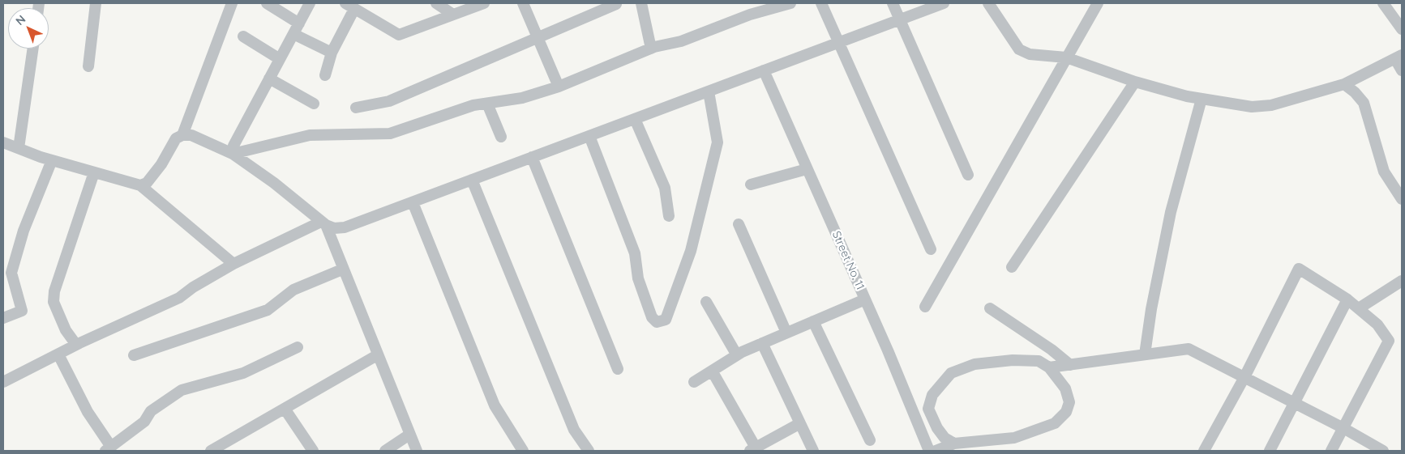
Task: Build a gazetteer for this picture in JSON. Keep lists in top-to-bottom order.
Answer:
{
  "streets": {
    "street": ["Street No. 11"]
  },
  "north": "top left"
}
